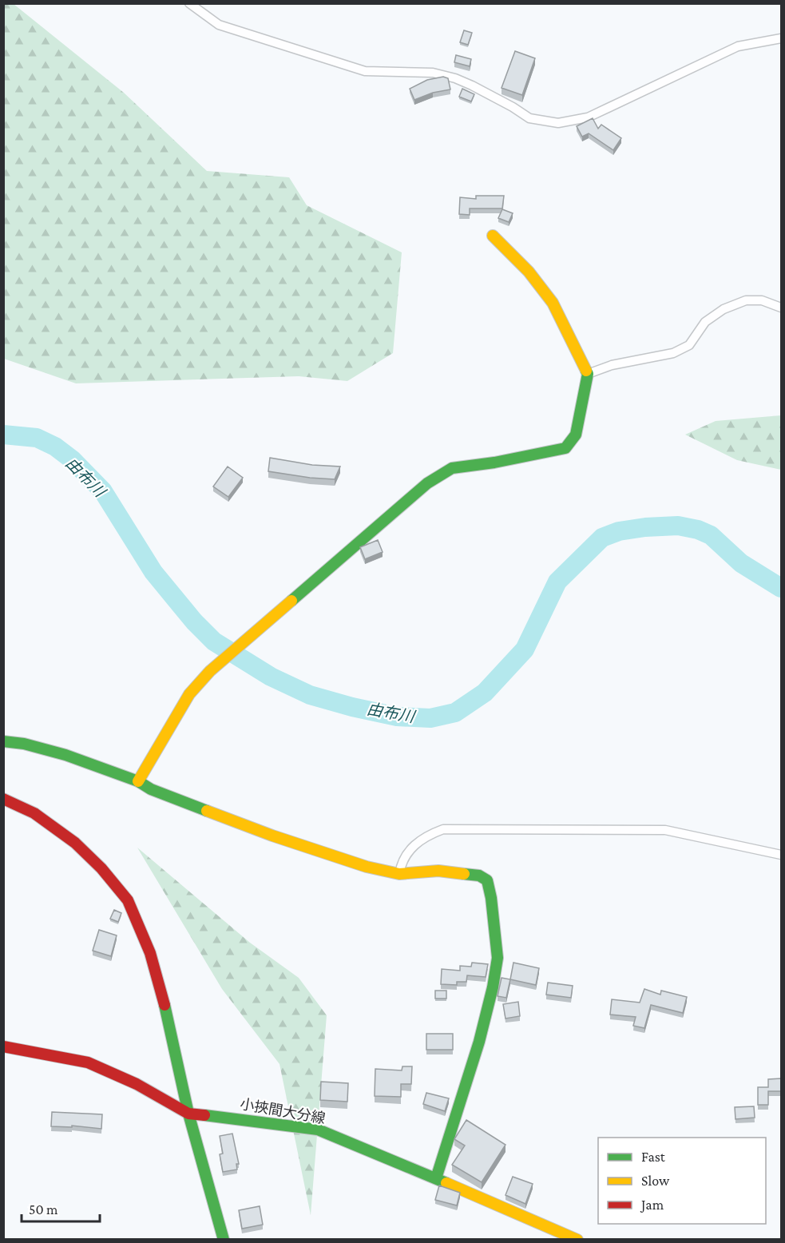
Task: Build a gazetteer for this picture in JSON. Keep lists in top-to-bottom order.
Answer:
{
  "streets": {
    "street": ["小挾間大分線"]
  },
  "water": ["由布川"],
  "legend": ["Fast", "Slow", "Jam"],
  "scale_bar": "50 m"
}
